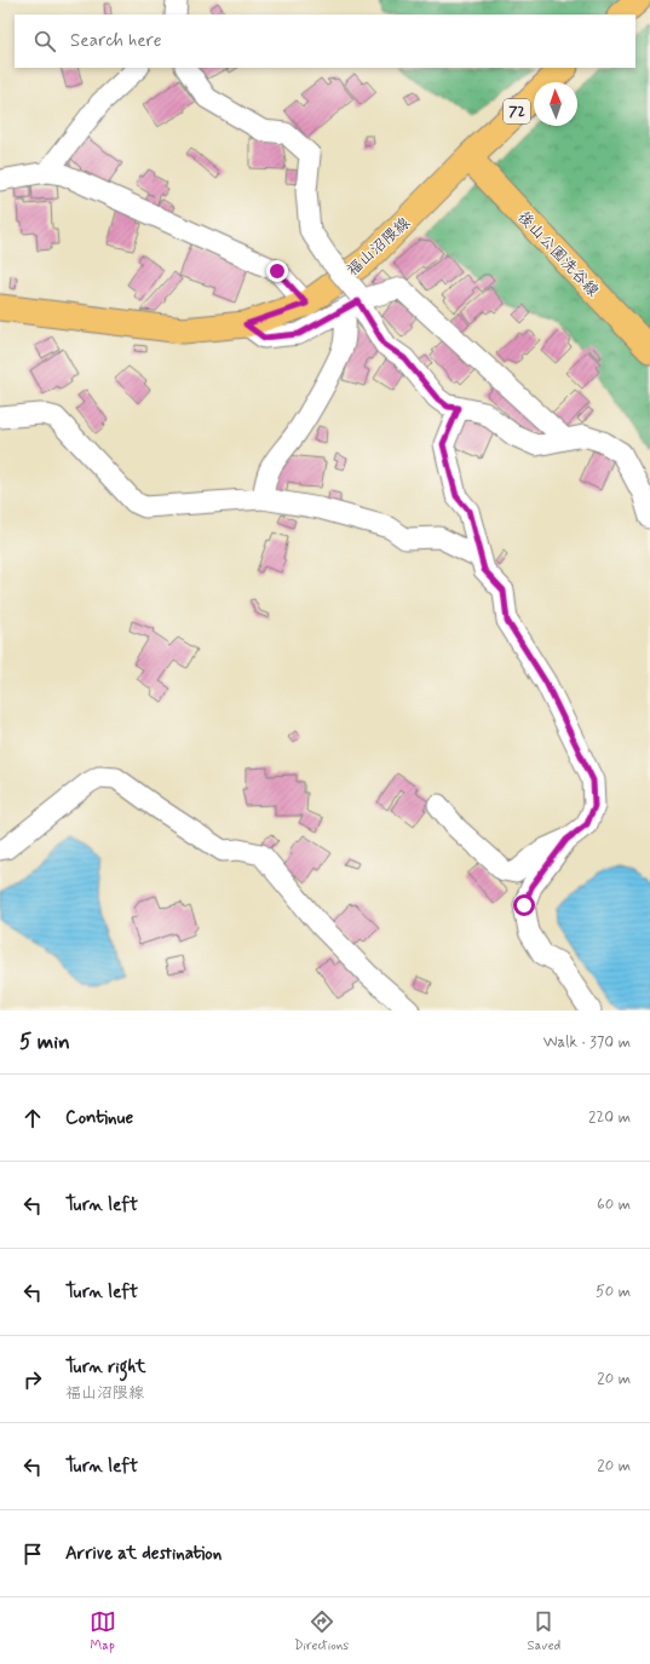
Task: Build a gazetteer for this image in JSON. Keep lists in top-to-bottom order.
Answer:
{
  "streets": {
    "main road": ["72", "福山沼隈線", "後山公園洗谷線"]
  },
  "crossings": [
    ["福山沼隈線", "後山公園洗谷線"]
  ],
  "north": "top",
  "page": {
    "search": "Search here",
    "heading": ["5 min", "Walk · 370 m"],
    "list": [
      ["Continue", "220 m"],
      ["Turn left", "60 m"],
      ["Turn left", "50 m"],
      ["Turn right", "福山沼隈線", "20 m"],
      ["Turn left", "20 m"],
      "Arrive at destination"
    ],
    "nav": ["Map", "Directions", "Saved"]
  }
}
